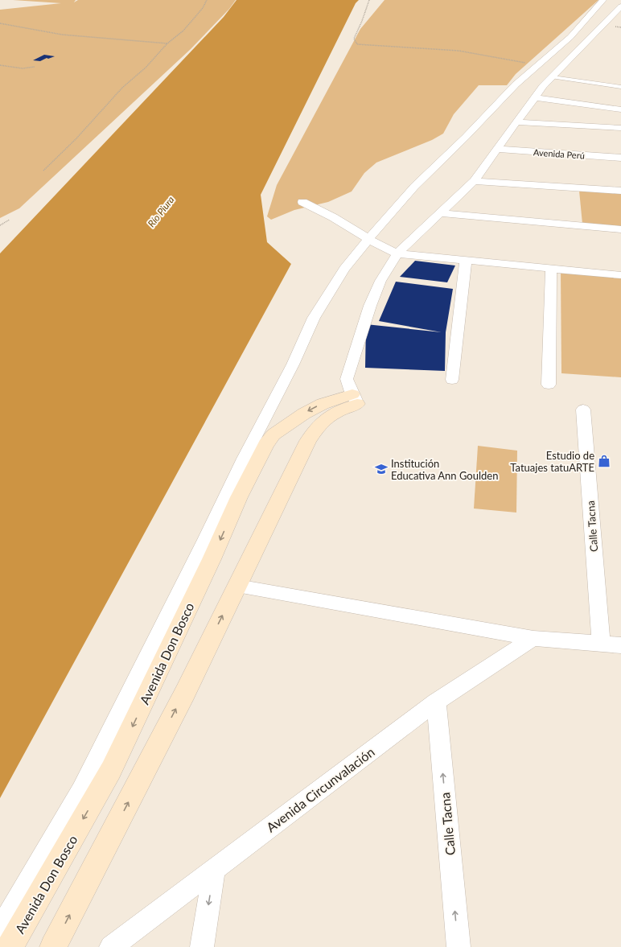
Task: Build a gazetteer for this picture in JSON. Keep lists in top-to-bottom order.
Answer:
{
  "streets": {
    "main road": ["Avenida Don Bosco"],
    "street": ["Avenida Perú", "Calle Tacna", "Avenida Circunvalación"]
  },
  "crossings": [
    ["Calle Tacna", "Avenida Circunvalación"]
  ],
  "one_way": ["Calle Tacna"],
  "water": ["Río Piura"],
  "places": {
    "shop": ["Estudio de Tatuajes tatuARTE"],
    "school or university": ["Institución Educativa Ann Goulden"]
  }
}
